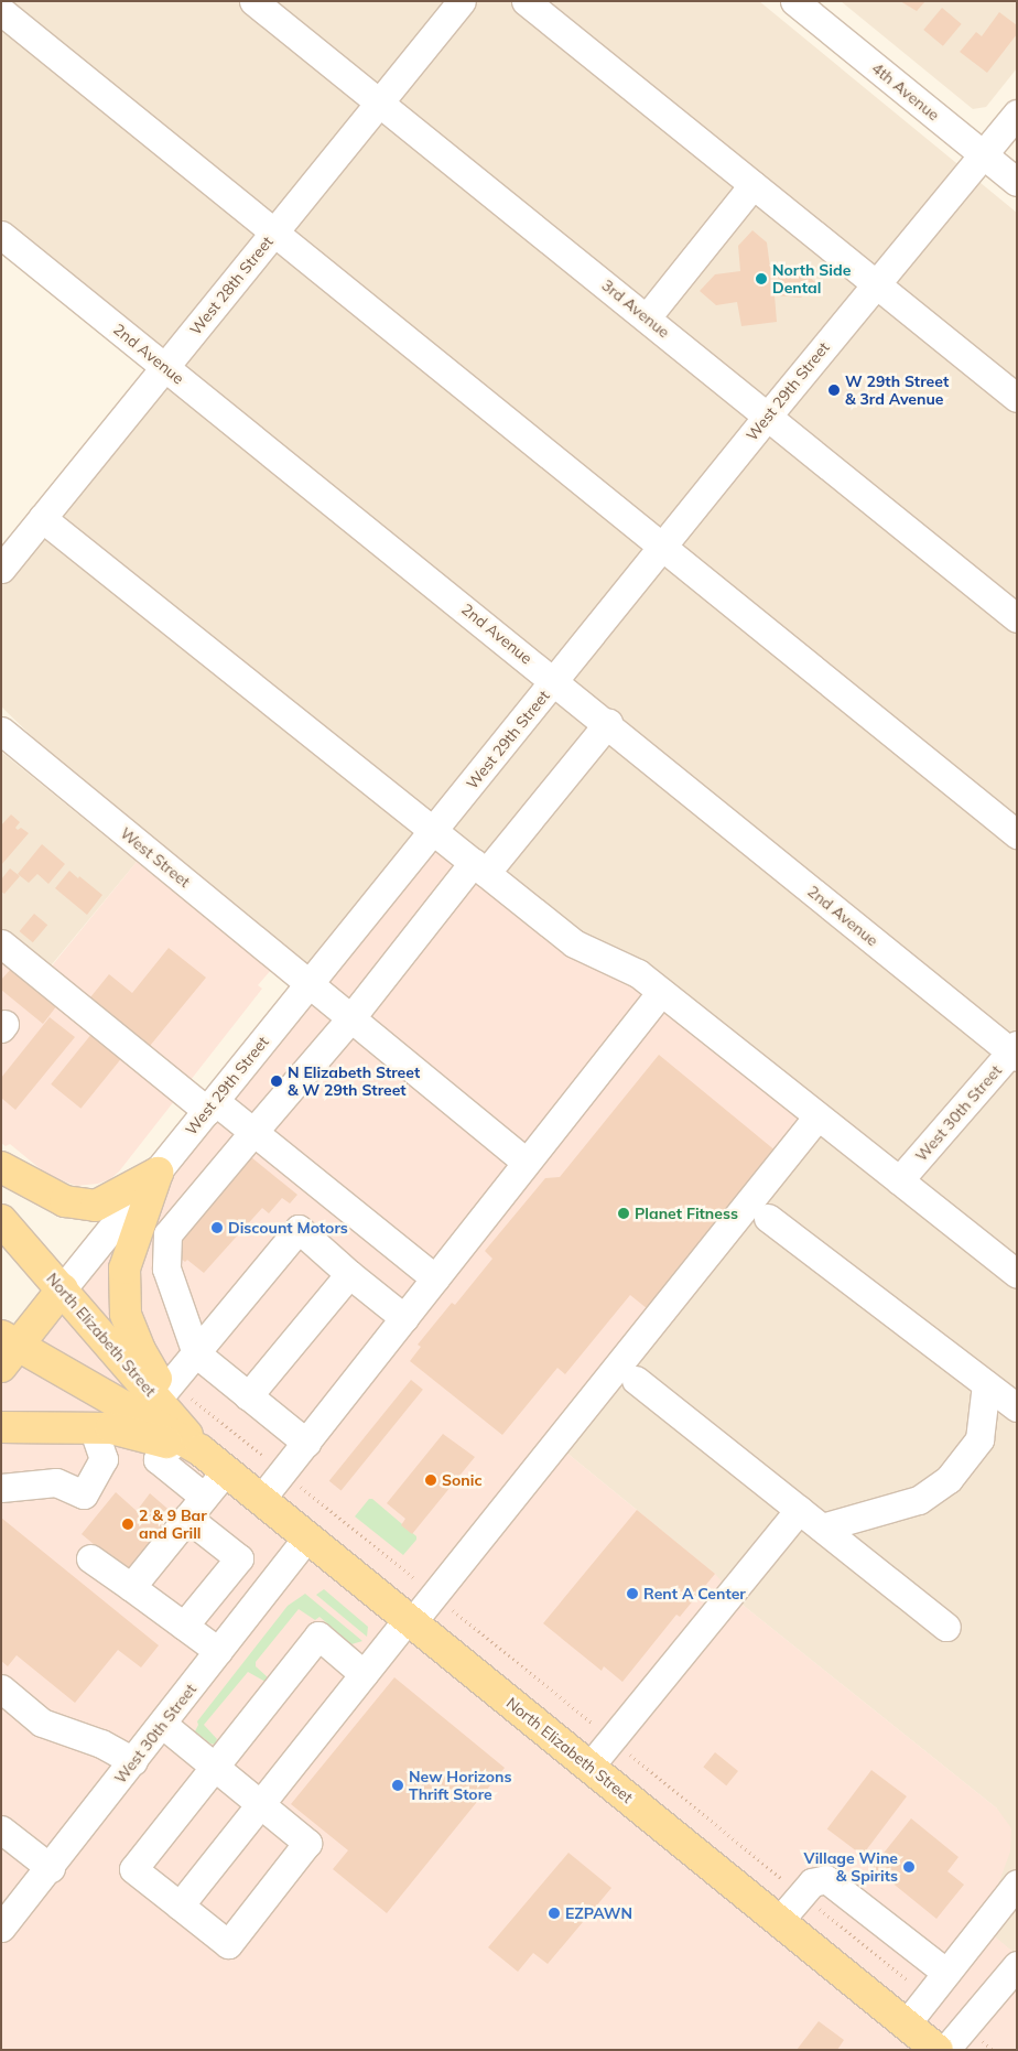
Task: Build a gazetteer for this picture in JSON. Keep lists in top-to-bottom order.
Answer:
{
  "streets": {
    "main road": ["West 29th Street", "North Elizabeth Street"],
    "street": [
      "4th Avenue",
      "West 28th Street",
      "3rd Avenue",
      "2nd Avenue",
      "West Street",
      "West 30th Street"
    ]
  },
  "crossings": [
    ["4th Avenue", "West 29th Street"],
    ["West 28th Street", "3rd Avenue"],
    ["West 28th Street", "2nd Avenue"],
    ["3rd Avenue", "West 29th Street"],
    ["2nd Avenue", "West 29th Street"],
    ["2nd Avenue", "West 30th Street"],
    ["West 29th Street", "West Street"],
    ["West 29th Street", "North Elizabeth Street"],
    ["West 30th Street", "North Elizabeth Street"]
  ],
  "places": [
    "North Side Dental",
    "W 29th Street & 3rd Avenue",
    "N Elizabeth Street & W 29th Street",
    "Planet Fitness",
    "Discount Motors",
    "Sonic",
    "2 & 9 Bar and Grill",
    "Rent A Center",
    "New Horizons Thrift Store",
    "Village Wine & Spirits",
    "EZPAWN"
  ]
}
